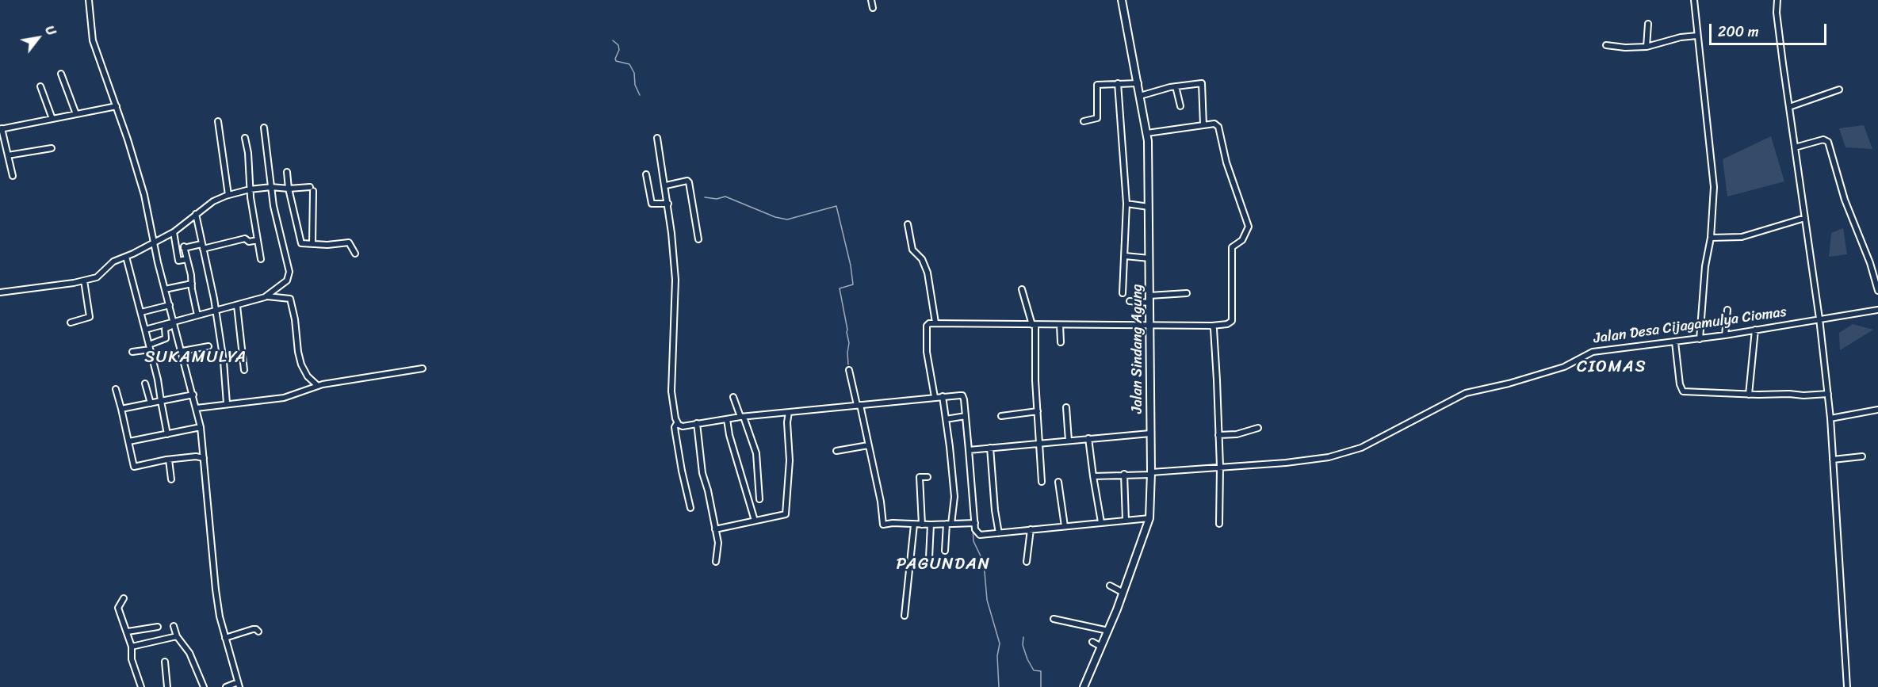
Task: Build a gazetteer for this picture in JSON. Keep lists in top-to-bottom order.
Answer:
{
  "streets": {
    "main road": ["Jalan Sindang Agung"],
    "street": ["Jalan Desa Cijagamulya Ciomas"]
  },
  "crossings": [
    ["Jalan Desa Cijagamulya Ciomas", "Jalan Sindang Agung"]
  ],
  "districts": ["SUKAMULYA", "CIOMAS", "PAGUNDAN"],
  "scale_bar": "200 m",
  "north": "top right"
}
